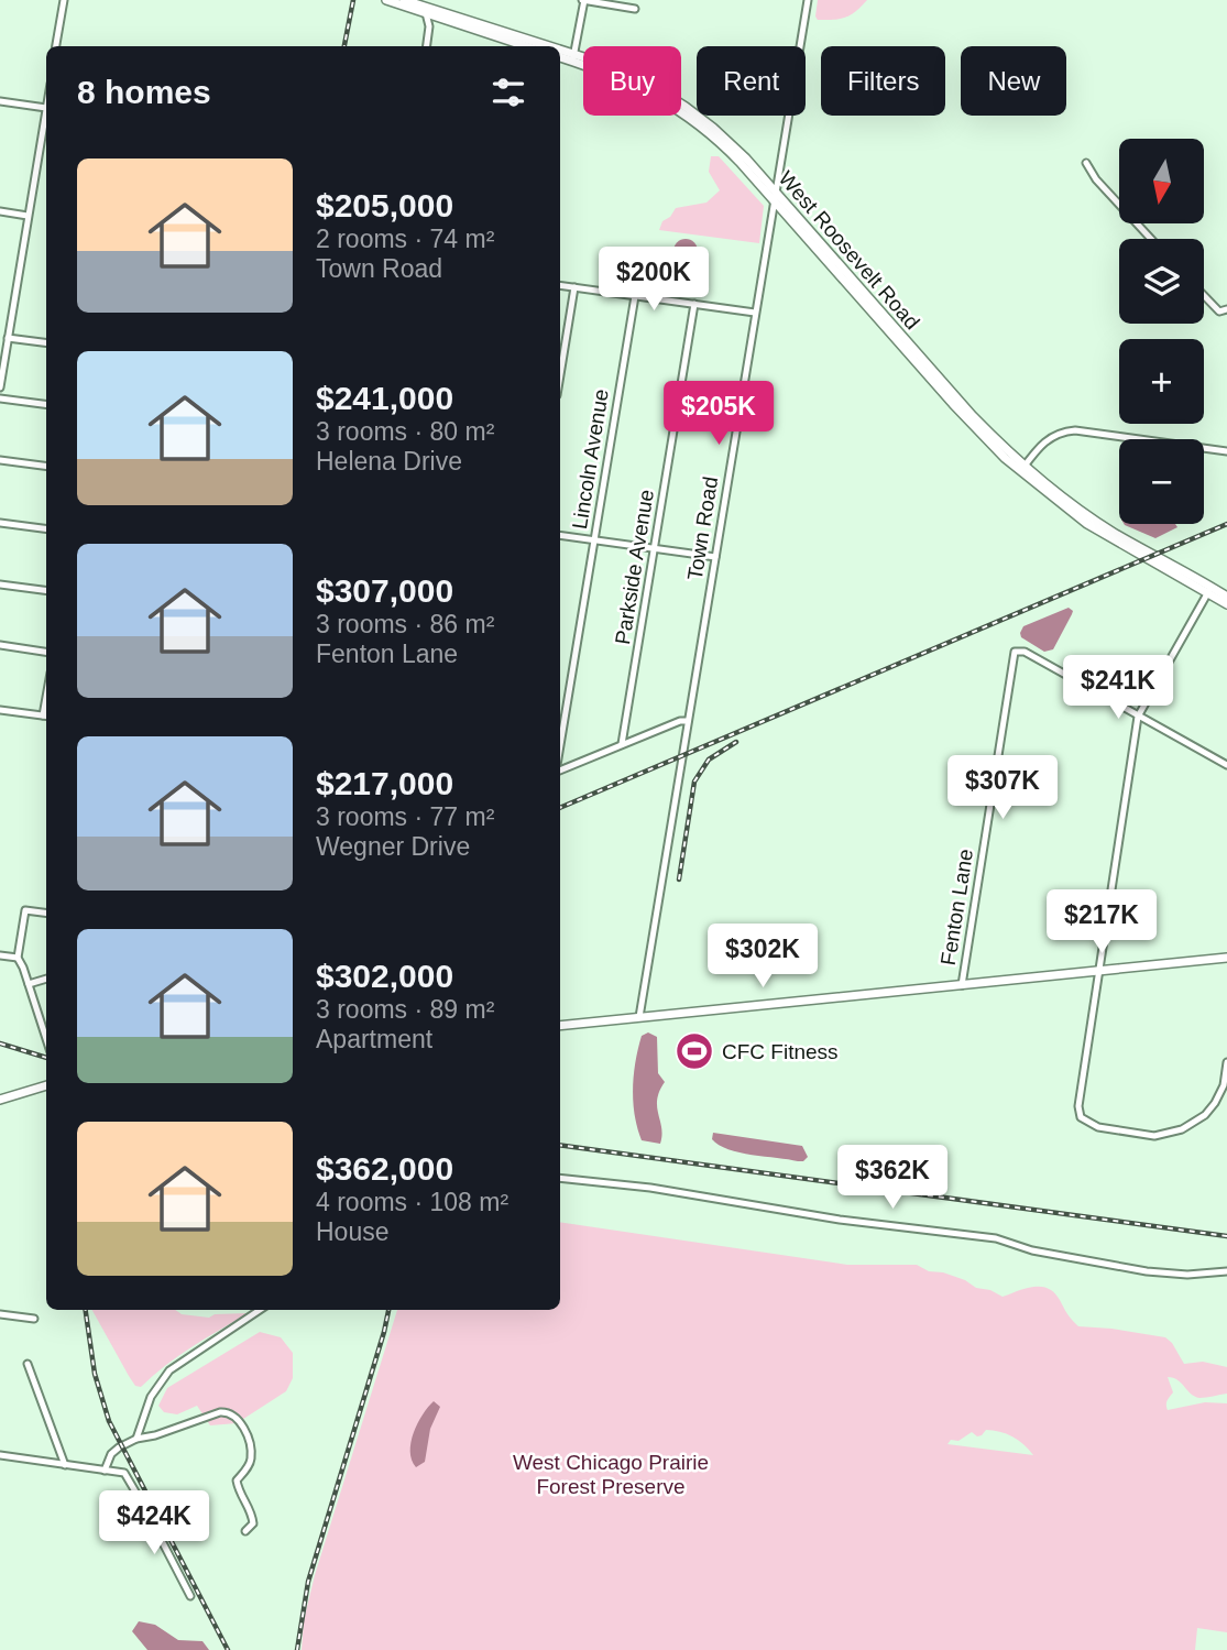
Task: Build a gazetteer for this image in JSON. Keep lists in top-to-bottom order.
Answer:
{
  "streets": {
    "main road": ["West Roosevelt Road"],
    "street": [
      "Lincoln Avenue",
      "Town Road",
      "Parkside Avenue",
      "Fenton Lane"
    ]
  },
  "crossings": [
    ["West Roosevelt Road", "Town Road"]
  ],
  "parks": ["West Chicago Prairie Forest Preserve"],
  "places": {
    "sports": ["CFC Fitness"]
  },
  "north": "bottom",
  "page": {
    "chip": [
      "Buy",
      "Rent",
      "Filters",
      "New"
    ],
    "heading": "8 homes",
    "map_buttons": ["+", "−"],
    "list": [
      {
        "name": "$205,000",
        "note": "2 rooms · 74 m² · Town Road"
      },
      {
        "name": "$241,000",
        "note": "3 rooms · 80 m² · Helena Drive"
      },
      {
        "name": "$307,000",
        "note": "3 rooms · 86 m² · Fenton Lane"
      },
      {
        "name": "$217,000",
        "note": "3 rooms · 77 m² · Wegner Drive"
      },
      {
        "name": "$302,000",
        "note": "3 rooms · 89 m² · Apartment"
      },
      {
        "name": "$362,000",
        "note": "4 rooms · 108 m² · House"
      }
    ],
    "price": [
      "$200K",
      "$205K",
      "$241K",
      "$307K",
      "$217K",
      "$302K",
      "$362K",
      "$424K"
    ]
  }
}
